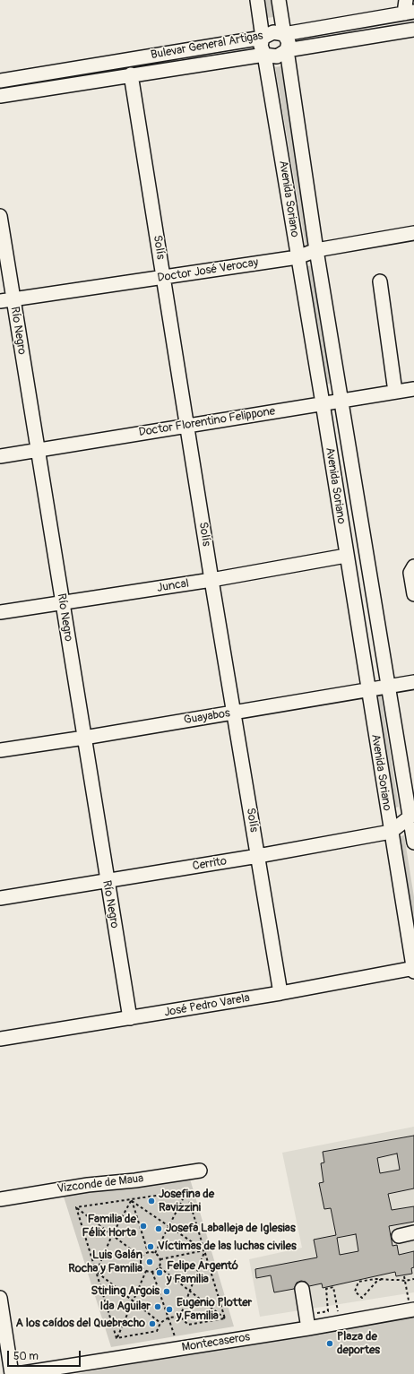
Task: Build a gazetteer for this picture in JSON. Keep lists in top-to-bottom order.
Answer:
{
  "streets": {
    "street": [
      "Bulevar General Artigas",
      "Avenida Soriano",
      "Solís",
      "Doctor José Verocay",
      "Río Negro",
      "Doctor Florentino Felippone",
      "Juncal",
      "Guayabos",
      "Cerrito",
      "José Pedro Varela",
      "Vizconde de Maua",
      "Montecaseros"
    ]
  },
  "crossings": [
    ["Bulevar General Artigas", "Avenida Soriano"],
    ["Bulevar General Artigas", "Solís"],
    ["Avenida Soriano", "Doctor José Verocay"],
    ["Avenida Soriano", "Doctor Florentino Felippone"],
    ["Avenida Soriano", "Juncal"],
    ["Avenida Soriano", "Guayabos"],
    ["Avenida Soriano", "Cerrito"],
    ["Avenida Soriano", "José Pedro Varela"],
    ["Solís", "Doctor José Verocay"],
    ["Solís", "Doctor Florentino Felippone"],
    ["Solís", "Juncal"],
    ["Solís", "Guayabos"],
    ["Solís", "Cerrito"],
    ["Solís", "José Pedro Varela"],
    ["Doctor José Verocay", "Río Negro"],
    ["Río Negro", "Doctor Florentino Felippone"],
    ["Río Negro", "Juncal"],
    ["Río Negro", "Guayabos"],
    ["Río Negro", "Cerrito"],
    ["Río Negro", "José Pedro Varela"]
  ],
  "places": [
    "Josefina de Ravizzini",
    "Familia de Félix Horta",
    "Josefa Laballeja de Iglesias",
    "Víctimas de las luchas civiles",
    "Luis Galán Rocha y Familia",
    "Felipe Argentó y Familia",
    "Stirling Argois",
    "Ida Aguilar",
    "Eugenio Plotter y Familia",
    "A los caídos del Quebracho",
    "Plaza de deportes"
  ],
  "scale_bar": "50 m"
}
